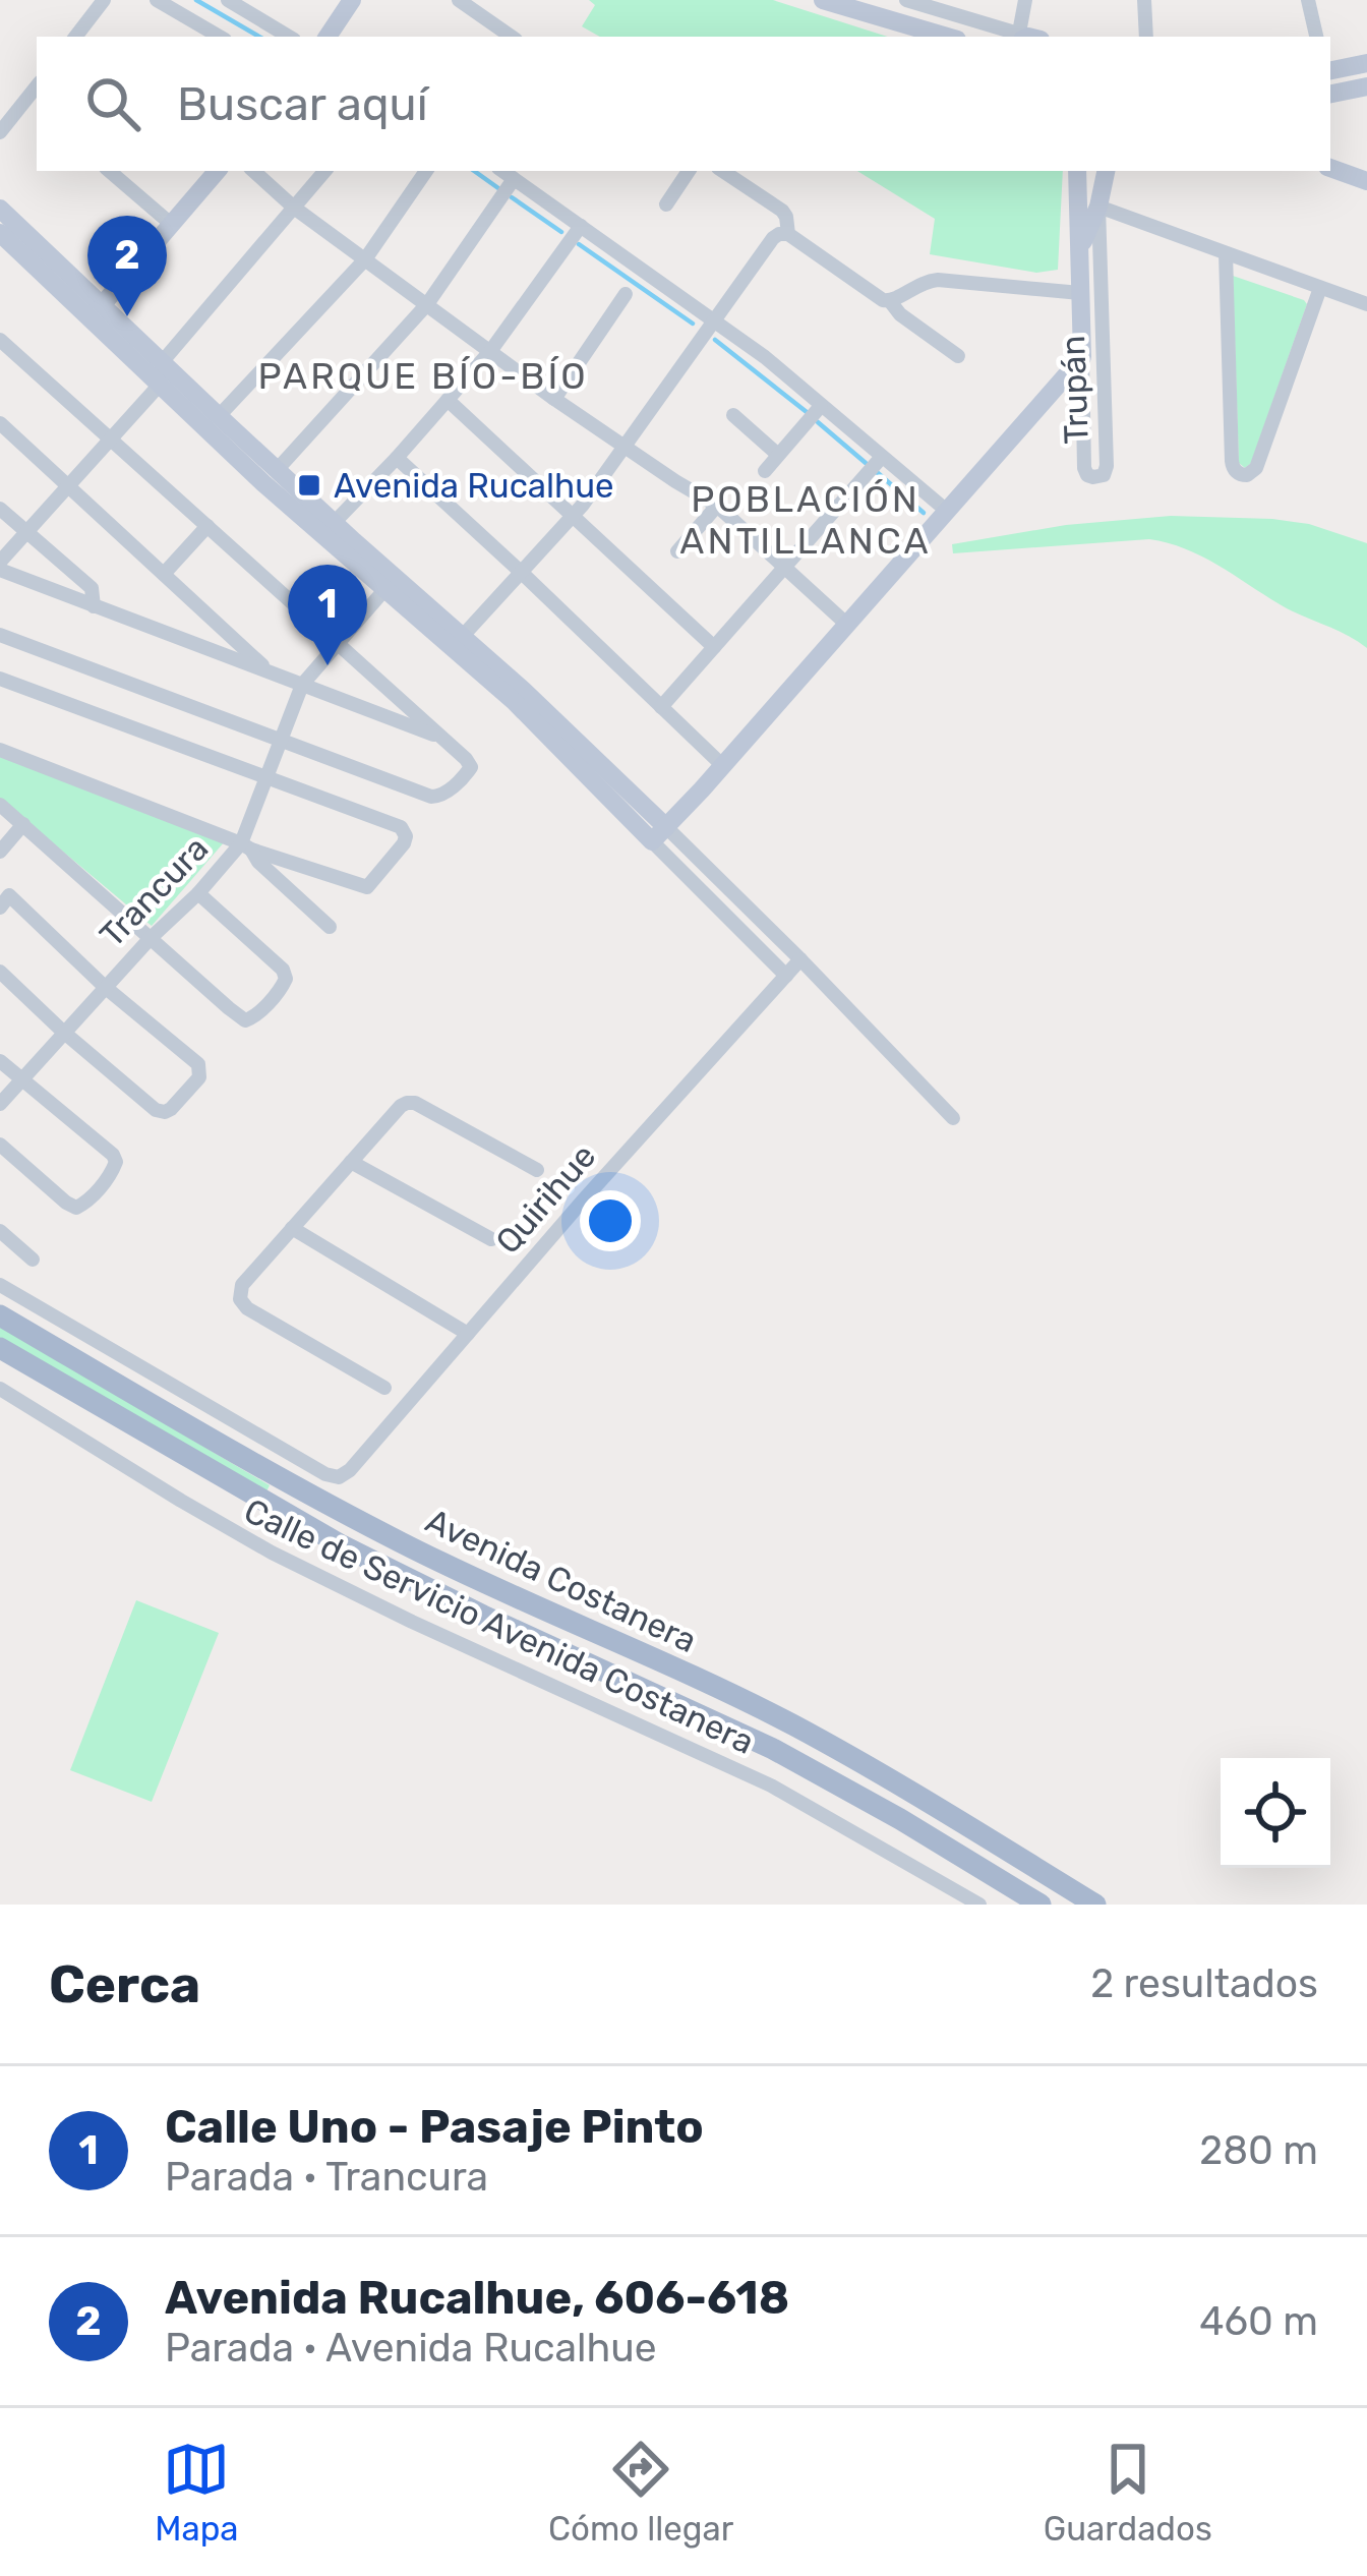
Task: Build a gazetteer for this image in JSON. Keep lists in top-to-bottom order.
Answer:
{
  "streets": {
    "main road": ["Avenida Costanera"],
    "street": [
      "Trupán",
      "Trancura",
      "Quirihue",
      "Calle de Servicio Avenida Costanera"
    ]
  },
  "districts": ["PARQUE BÍO-BÍO", "POBLACIÓN ANTILLANCA"],
  "places": {
    "transit": ["Avenida Rucalhue"]
  },
  "page": {
    "search": "Buscar aquí",
    "pins": ["2", "1"],
    "heading": ["Cerca", "2 resultados"],
    "list": [
      {
        "mark": "1",
        "name": "Calle Uno - Pasaje Pinto",
        "note": "Parada · Trancura",
        "value": "280 m"
      },
      {
        "mark": "2",
        "name": "Avenida Rucalhue, 606-618",
        "note": "Parada · Avenida Rucalhue",
        "value": "460 m"
      }
    ],
    "nav": ["Mapa", "Cómo llegar", "Guardados"]
  }
}
